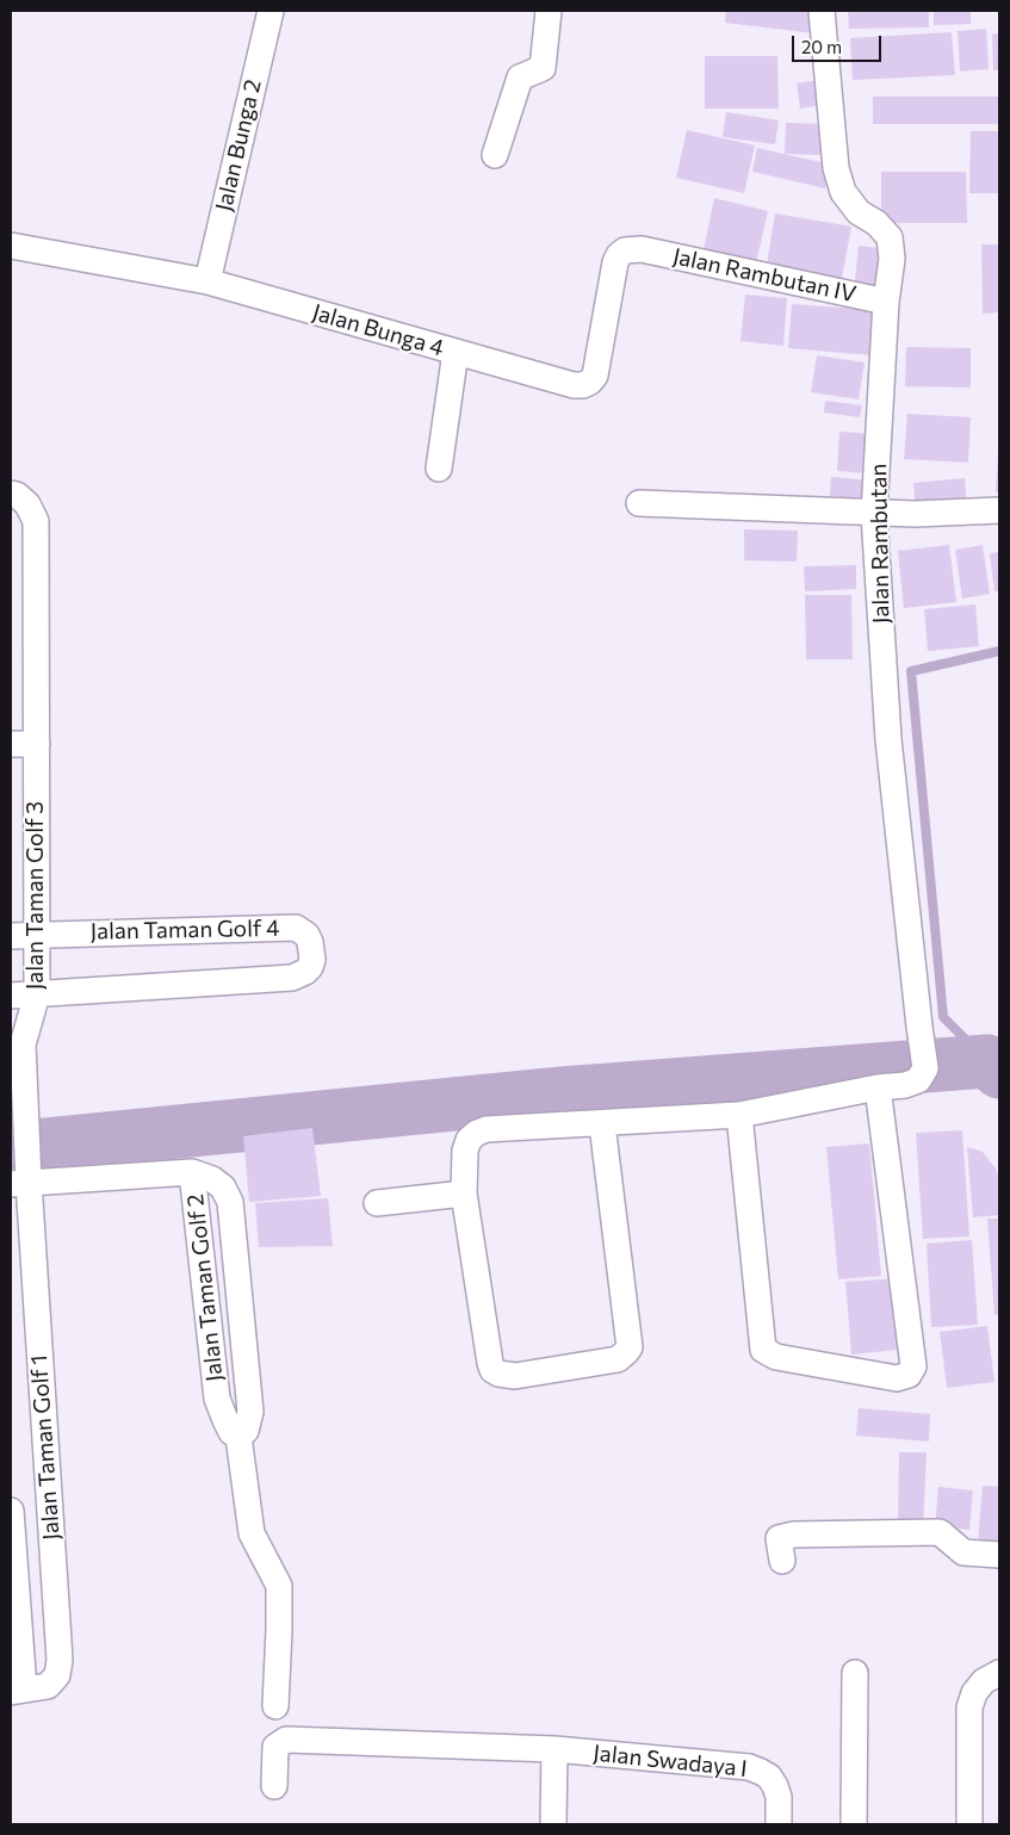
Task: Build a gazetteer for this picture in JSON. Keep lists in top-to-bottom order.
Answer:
{
  "streets": {
    "street": [
      "Jalan Bunga 2",
      "Jalan Rambutan IV",
      "Jalan Bunga 4",
      "Jalan Rambutan",
      "Jalan Taman Golf 3",
      "Jalan Taman Golf 4",
      "Jalan Taman Golf 2",
      "Jalan Taman Golf 1",
      "Jalan Swadaya I"
    ]
  },
  "crossings": [
    ["Jalan Bunga 2", "Jalan Bunga 4"],
    ["Jalan Rambutan IV", "Jalan Bunga 4"],
    ["Jalan Rambutan IV", "Jalan Rambutan"],
    ["Jalan Taman Golf 3", "Jalan Taman Golf 4"],
    ["Jalan Taman Golf 3", "Jalan Taman Golf 1"]
  ],
  "scale_bar": "20 m"
}
